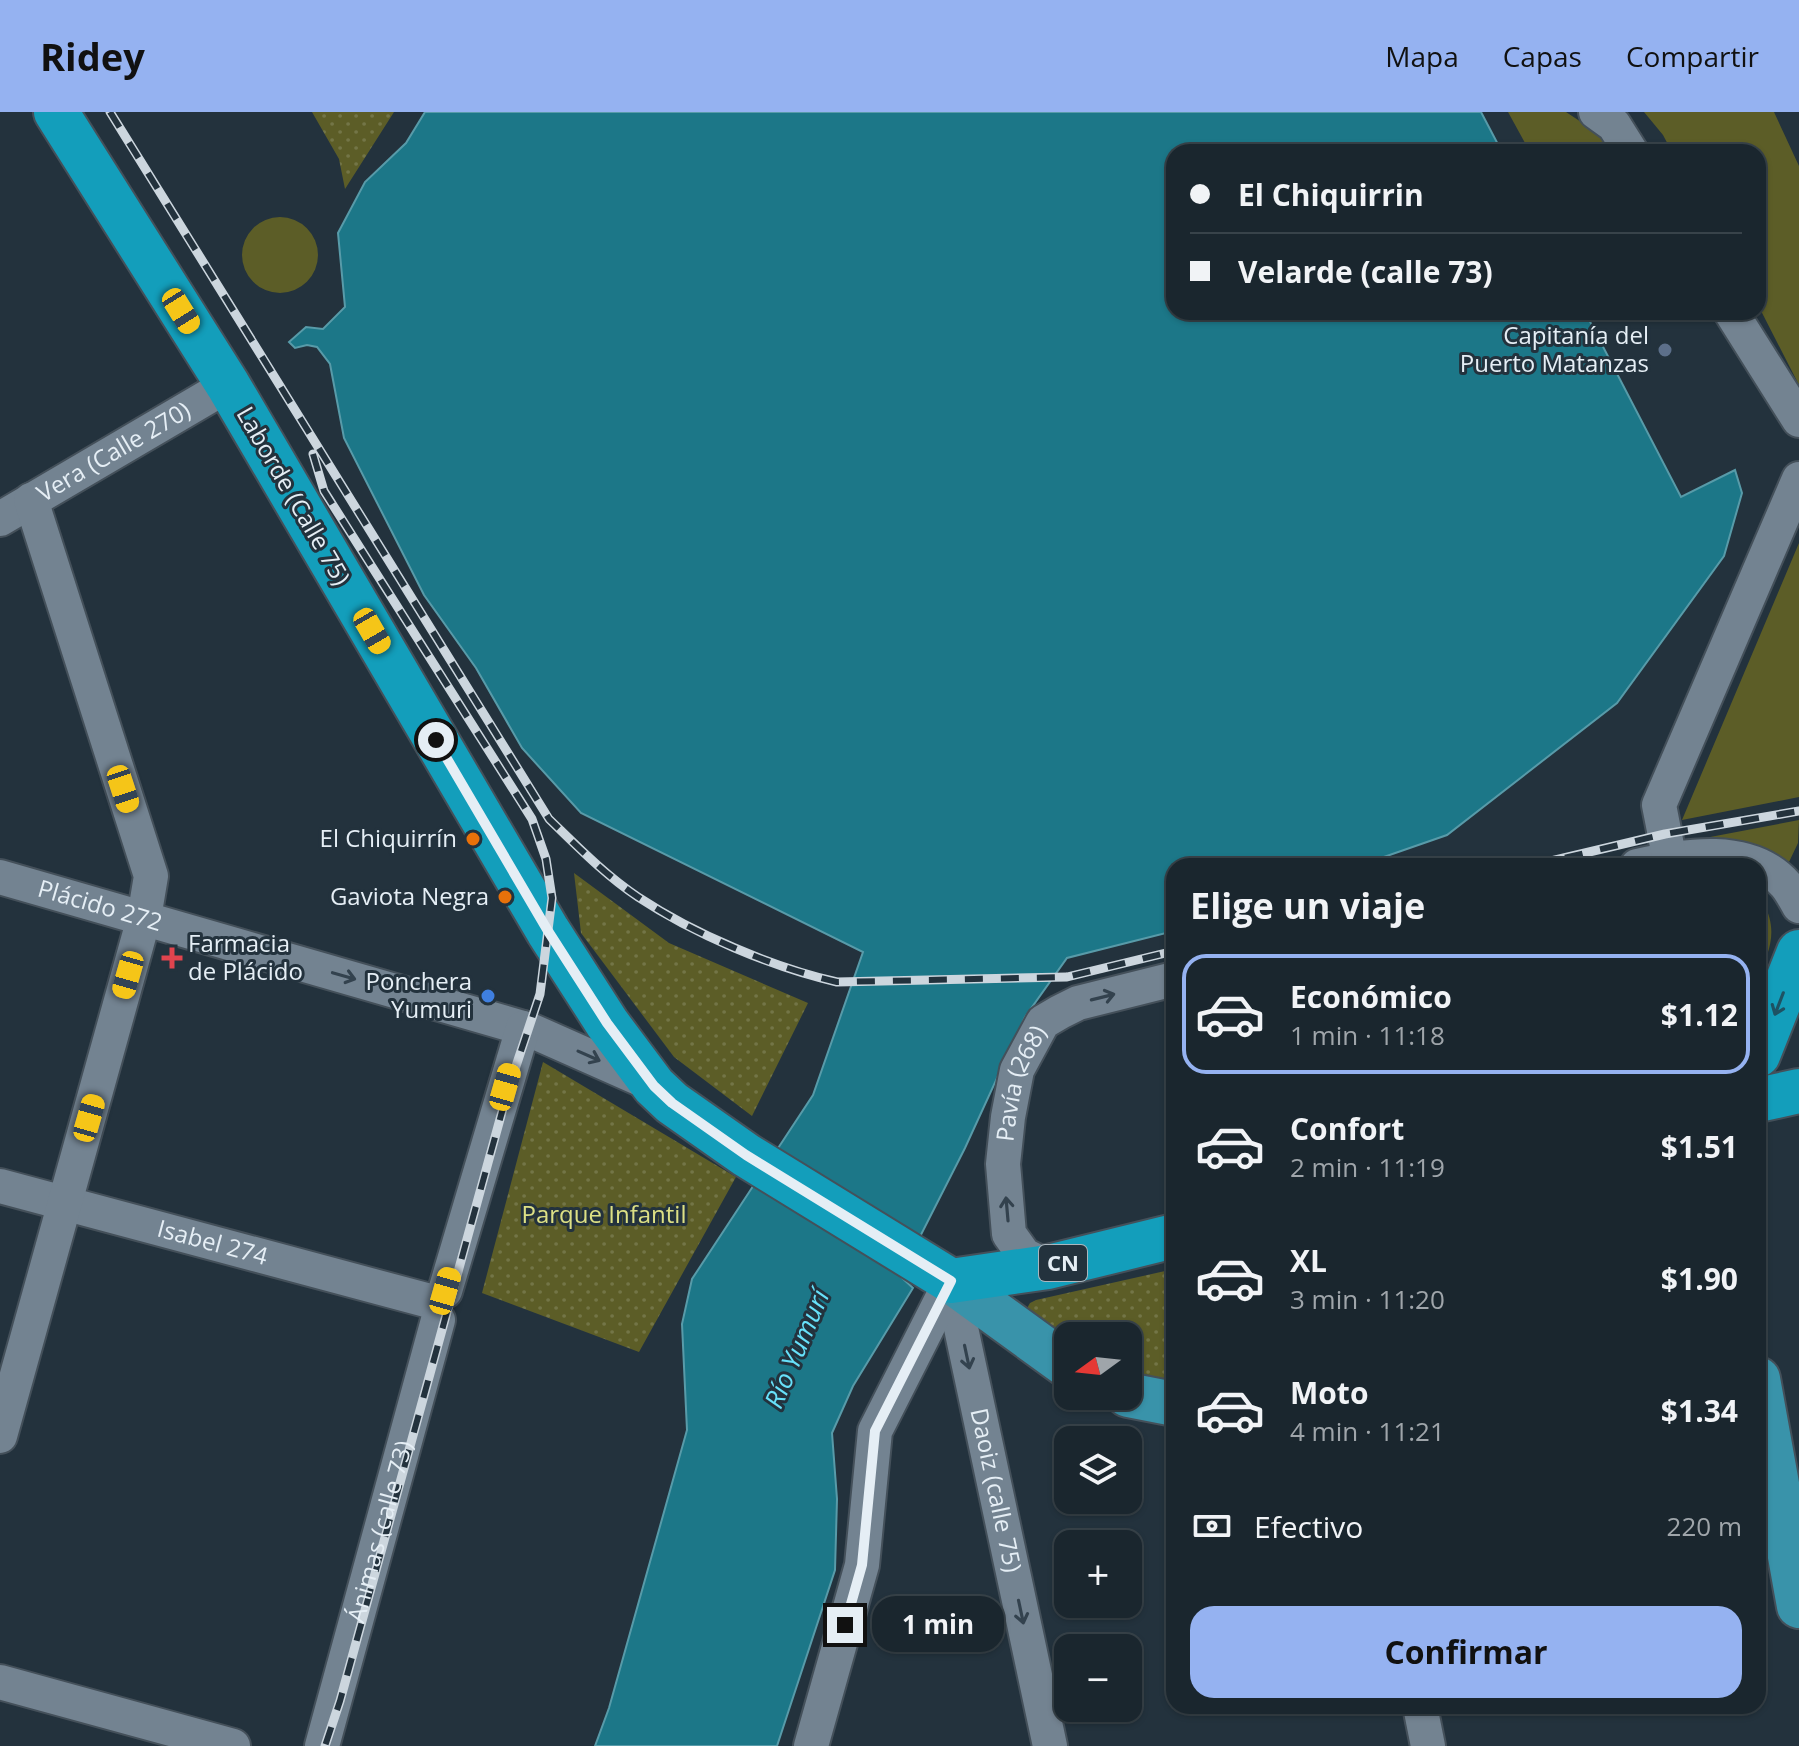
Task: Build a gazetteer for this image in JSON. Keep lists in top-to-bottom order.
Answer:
{
  "streets": {
    "highway": ["Laborde (Calle 75)", "CN"],
    "street": [
      "Vera (Calle 270)",
      "Plácido 272",
      "Pavía (268)",
      "Isabel 274",
      "Daoiz (calle 75)",
      "Ánimas (calle 73)"
    ]
  },
  "crossings": [
    ["Vera (Calle 270)", "Laborde (Calle 75)"],
    ["Laborde (Calle 75)", "Plácido 272"],
    ["Laborde (Calle 75)", "CN"],
    ["Laborde (Calle 75)", "Daoiz (calle 75)"],
    ["Plácido 272", "Ánimas (calle 73)"],
    ["Pavía (268)", "CN"],
    ["Isabel 274", "Ánimas (calle 73)"],
    ["CN", "Daoiz (calle 75)"]
  ],
  "one_way": ["Plácido 272", "Daoiz (calle 75)"],
  "water": ["Río Yumurí"],
  "parks": ["Parque Infantil"],
  "places": {
    "other": [
      "Capitanía del Puerto Matanzas",
      "El Chiquirrín",
      "Gaviota Negra",
      "Ponchera Yumuri"
    ],
    "health": ["Farmacia de Plácido"]
  },
  "north": "left",
  "page": {
    "header": "Ridey",
    "nav": ["Mapa", "Capas", "Compartir"],
    "banner": ["El Chiquirrin", "Velarde (calle 73)"],
    "heading": "Elige un viaje",
    "list": [
      {
        "name": "Económico",
        "note": "1 min · 11:18",
        "value": "$1.12"
      },
      {
        "name": "Confort",
        "note": "2 min · 11:19",
        "value": "$1.51"
      },
      {
        "name": "XL",
        "note": "3 min · 11:20",
        "value": "$1.90"
      },
      {
        "name": "Moto",
        "note": "4 min · 11:21",
        "value": "$1.34"
      }
    ],
    "map_buttons": ["+", "−"],
    "pay": ["Efectivo", "220 m"],
    "buttons": "Confirmar",
    "bubble": "1 min"
  }
}
